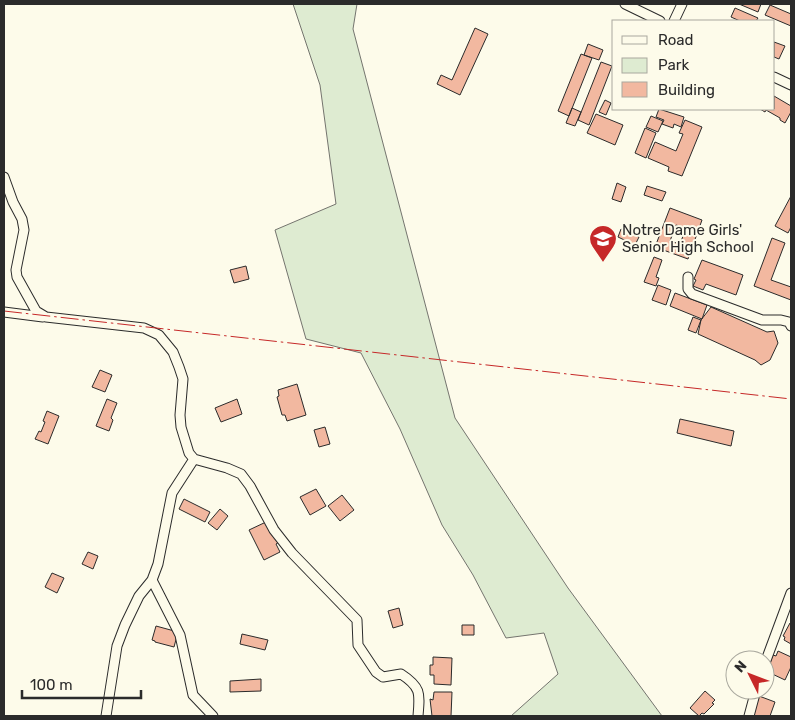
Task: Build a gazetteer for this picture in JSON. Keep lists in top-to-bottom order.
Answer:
{
  "places": {
    "school or university": ["Notre Dame Girls' Senior High School"]
  },
  "legend": ["Road", "Park", "Building"],
  "scale_bar": "100 m",
  "north": "top left"
}
